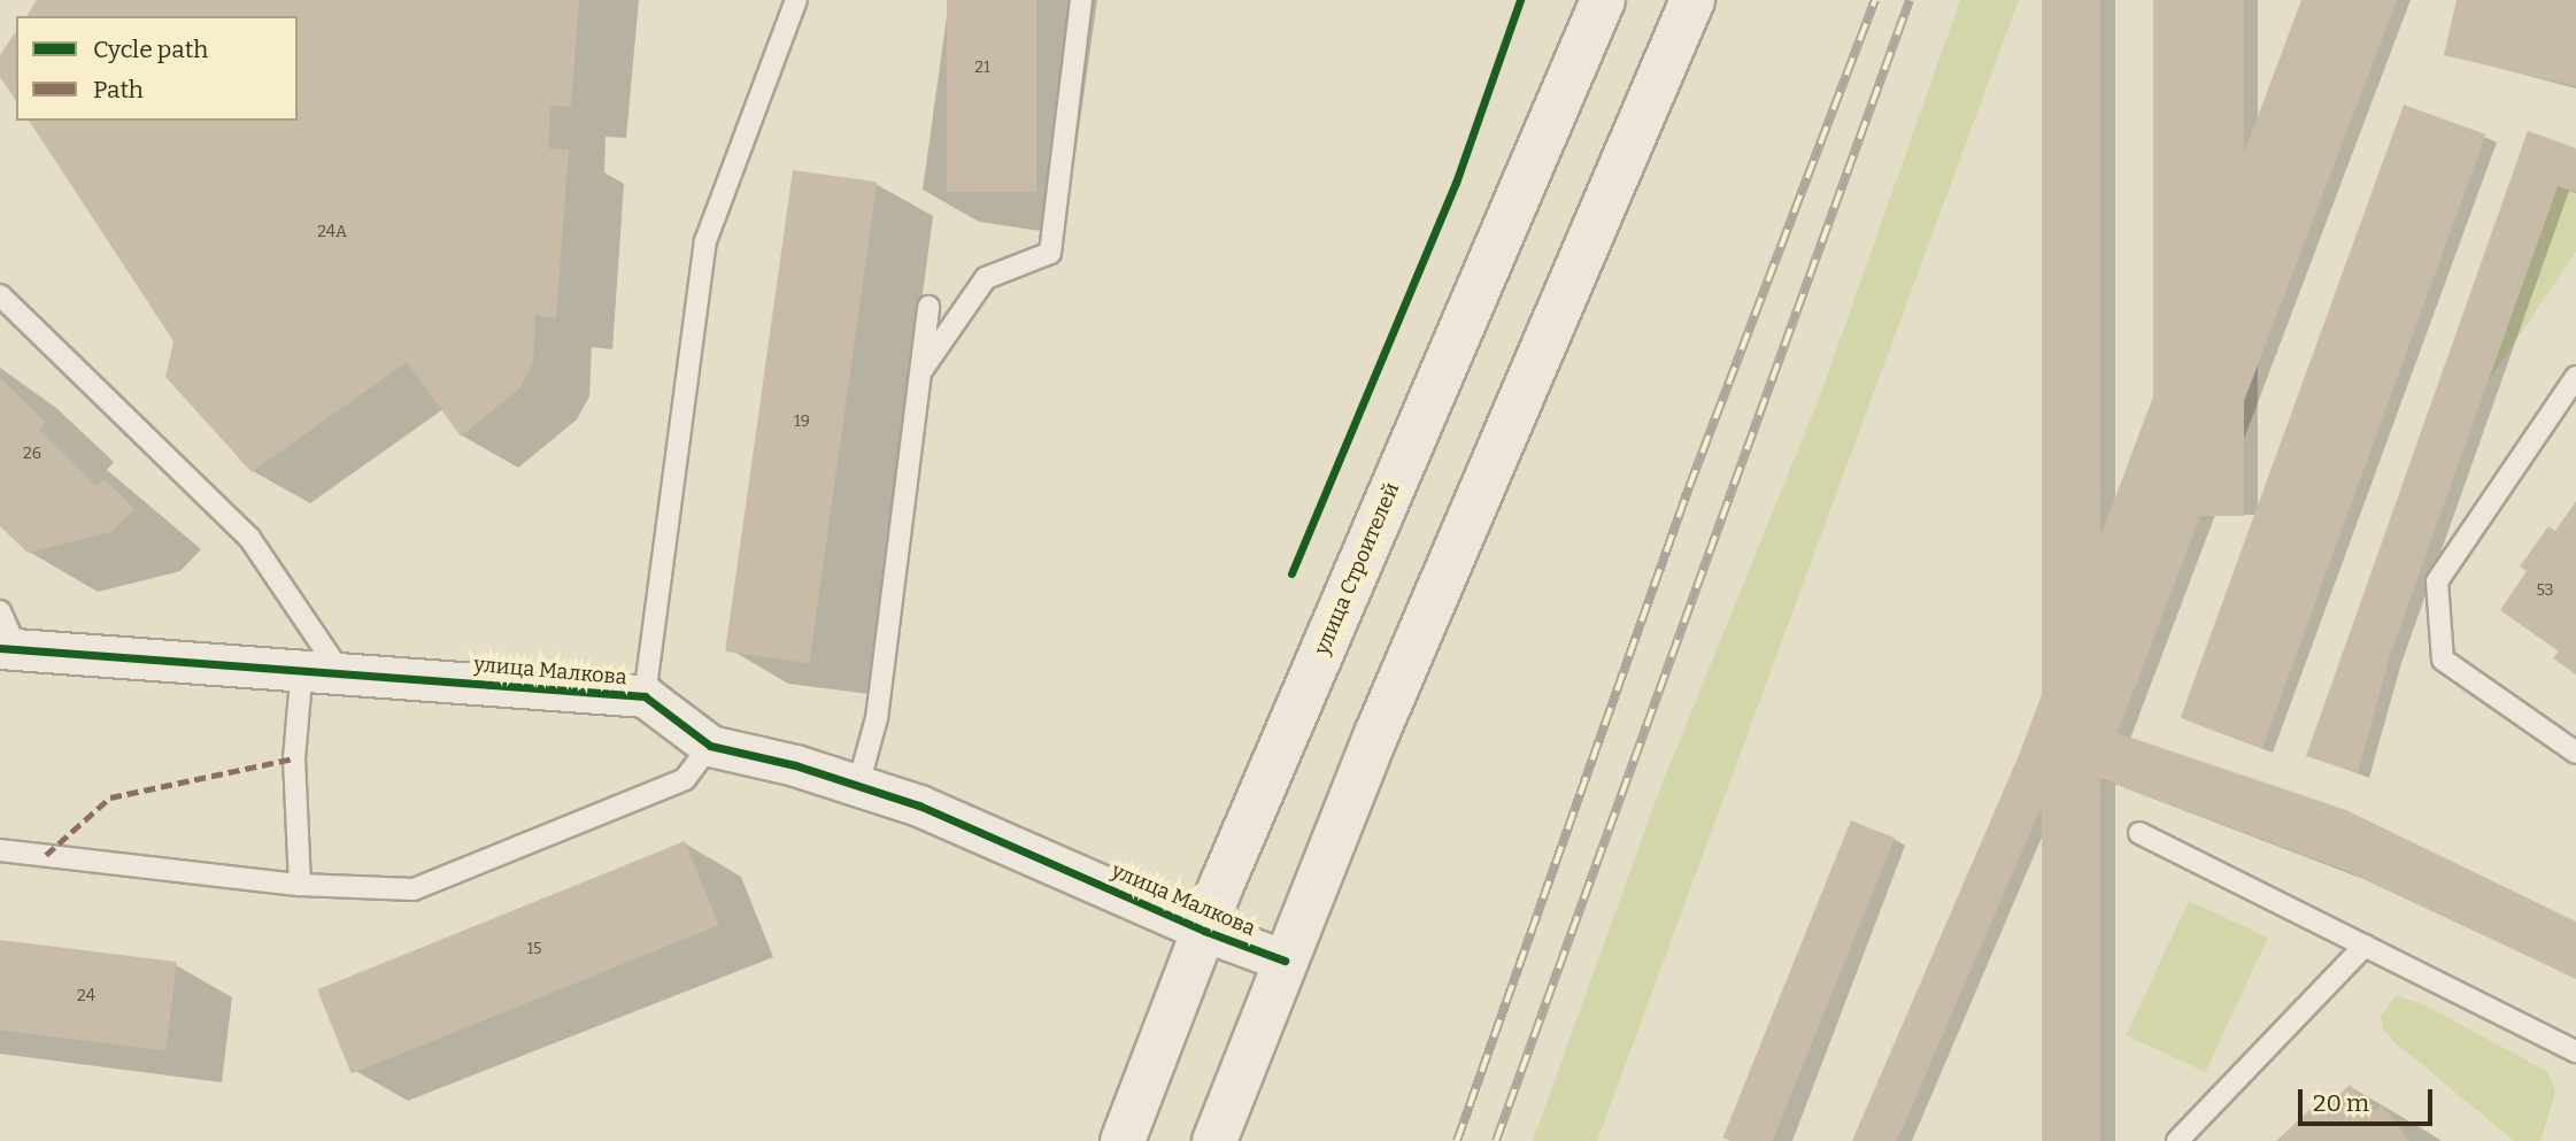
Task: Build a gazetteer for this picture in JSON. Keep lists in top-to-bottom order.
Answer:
{
  "streets": {
    "main road": ["улица Строителей"],
    "street": ["улица Малкова"]
  },
  "crossings": [
    ["улица Строителей", "улица Малкова"]
  ],
  "house_numbers": [
    "21",
    "24А",
    "19",
    "26",
    "53",
    "15",
    "24"
  ],
  "legend": ["Cycle path", "Path"],
  "scale_bar": "20 m"
}
